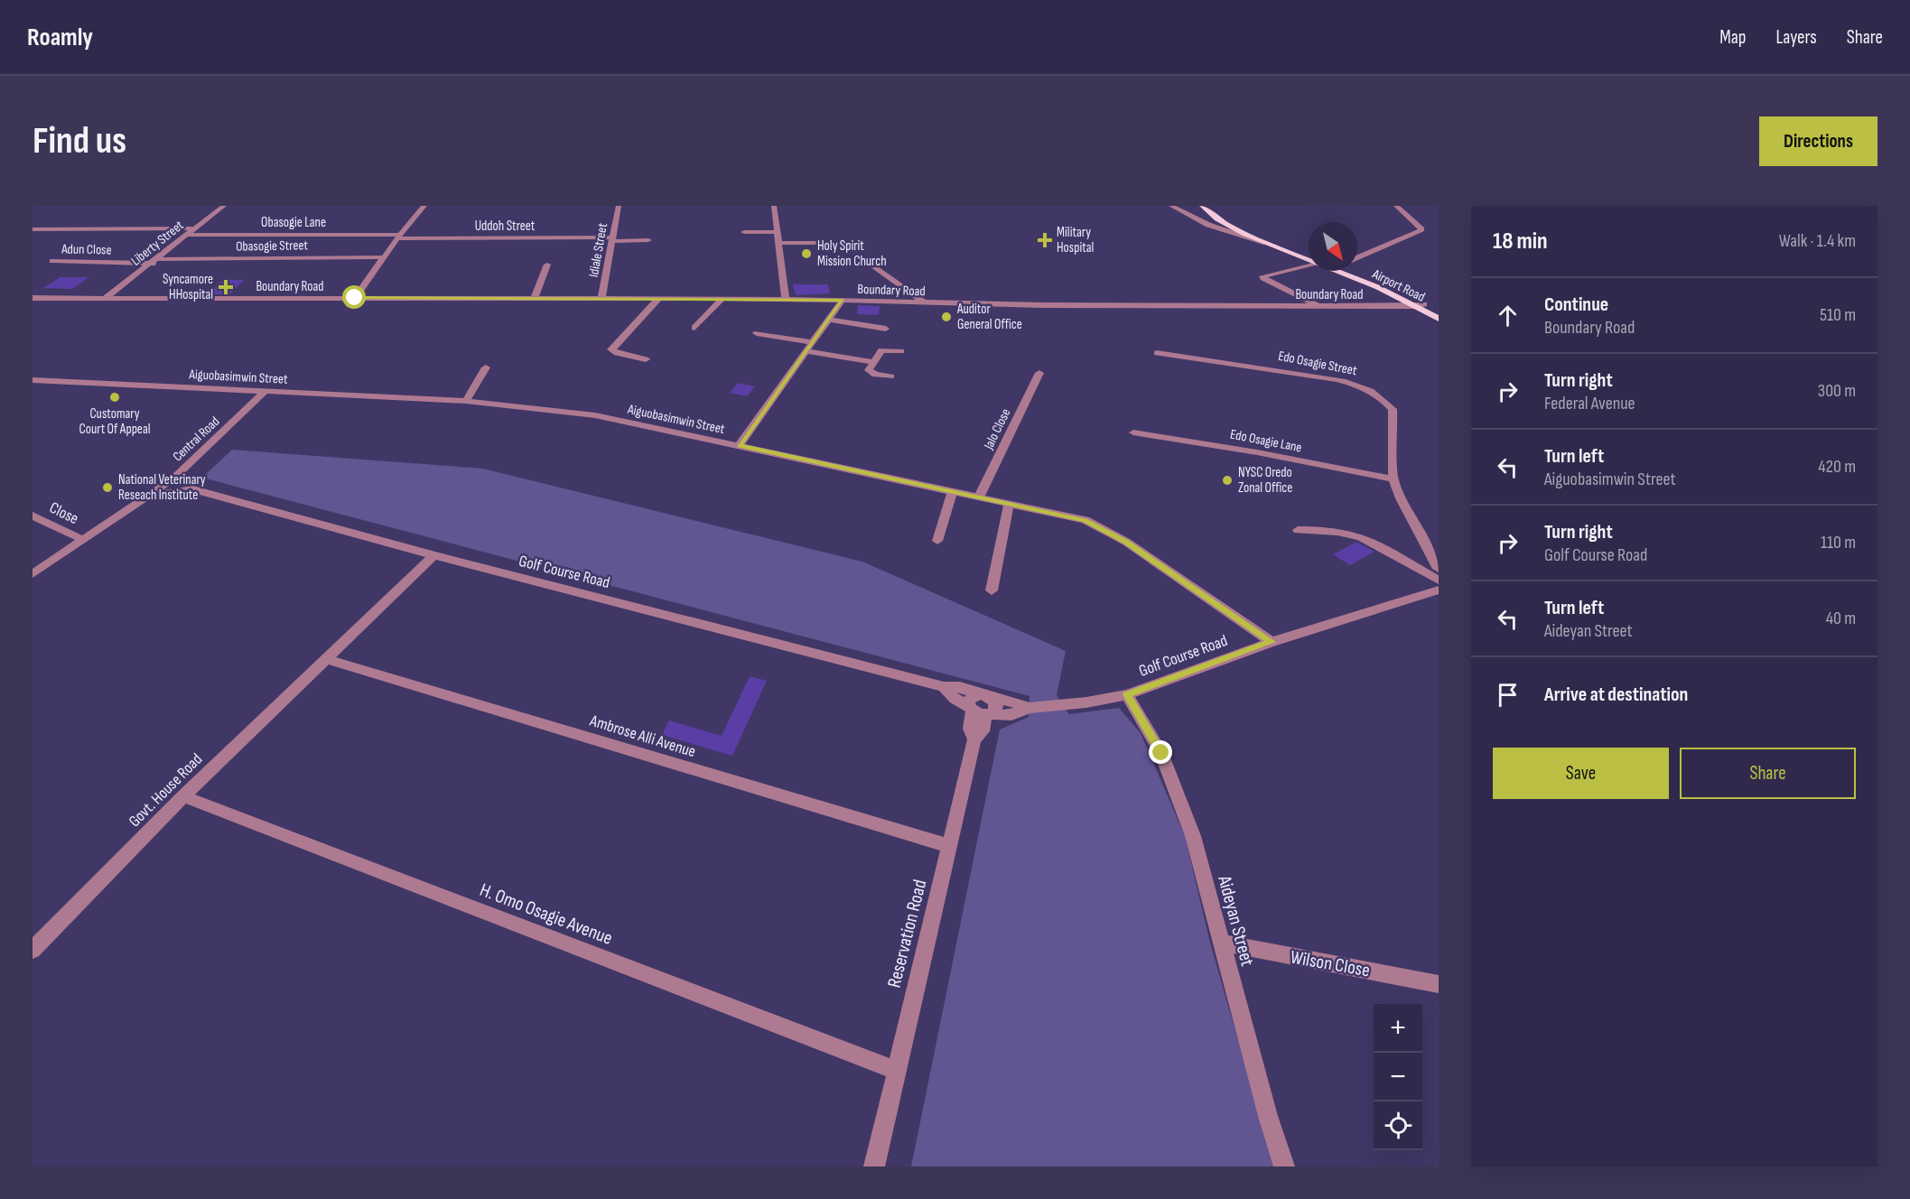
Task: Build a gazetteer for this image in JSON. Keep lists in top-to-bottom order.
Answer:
{
  "streets": {
    "main road": ["Airport Road"],
    "street": [
      "Obasogie Lane",
      "Uddoh Street",
      "Liberty Street",
      "Obasogie Street",
      "Adun Close",
      "Idiale Street",
      "Boundary Road",
      "Edo Osagie Street",
      "Aiguobasimwin Street",
      "Jalo Close",
      "Central Road",
      "Edo Osagie Lane",
      "Close",
      "Golf Course Road",
      "Ambrose Alli Avenue",
      "Govt. House Road",
      "H. Omo Osagie Avenue",
      "Aideyan Street",
      "Reservation Road",
      "Wilson Close"
    ]
  },
  "crossings": [
    ["Obasogie Lane", "Uddoh Street"],
    ["Obasogie Lane", "Liberty Street"],
    ["Uddoh Street", "Idiale Street"],
    ["Liberty Street", "Obasogie Street"],
    ["Liberty Street", "Adun Close"],
    ["Liberty Street", "Boundary Road"],
    ["Obasogie Street", "Adun Close"],
    ["Idiale Street", "Boundary Road"],
    ["Airport Road", "Boundary Road"],
    ["Edo Osagie Street", "Edo Osagie Lane"],
    ["Aiguobasimwin Street", "Jalo Close"],
    ["Aiguobasimwin Street", "Central Road"],
    ["Aiguobasimwin Street", "Golf Course Road"],
    ["Central Road", "Golf Course Road"],
    ["Close", "Golf Course Road"],
    ["Golf Course Road", "Govt. House Road"],
    ["Golf Course Road", "Aideyan Street"],
    ["Golf Course Road", "Reservation Road"],
    ["Ambrose Alli Avenue", "Govt. House Road"],
    ["Ambrose Alli Avenue", "Reservation Road"],
    ["Govt. House Road", "H. Omo Osagie Avenue"],
    ["H. Omo Osagie Avenue", "Reservation Road"],
    ["Aideyan Street", "Wilson Close"]
  ],
  "places": {
    "health": ["Military Hospital", "Syncamore HHospital"],
    "other": [
      "Holy Spirit Mission Church",
      "Auditor General Office",
      "Customary Court Of Appeal",
      "NYSC Oredo Zonal Office",
      "National Veterinary Reseach Institute"
    ]
  },
  "north": "bottom right",
  "page": {
    "header": "Roamly",
    "nav": ["Map", "Layers", "Share"],
    "buttons": [
      "Directions",
      ["Save", "Share"]
    ],
    "title": "Find us",
    "heading": ["18 min", "Walk · 1.4 km"],
    "list": [
      ["Continue", "Boundary Road", "510 m"],
      ["Turn right", "Federal Avenue", "300 m"],
      ["Turn left", "Aiguobasimwin Street", "420 m"],
      ["Turn right", "Golf Course Road", "110 m"],
      ["Turn left", "Aideyan Street", "40 m"],
      "Arrive at destination"
    ],
    "map_buttons": ["+", "−"]
  }
}
